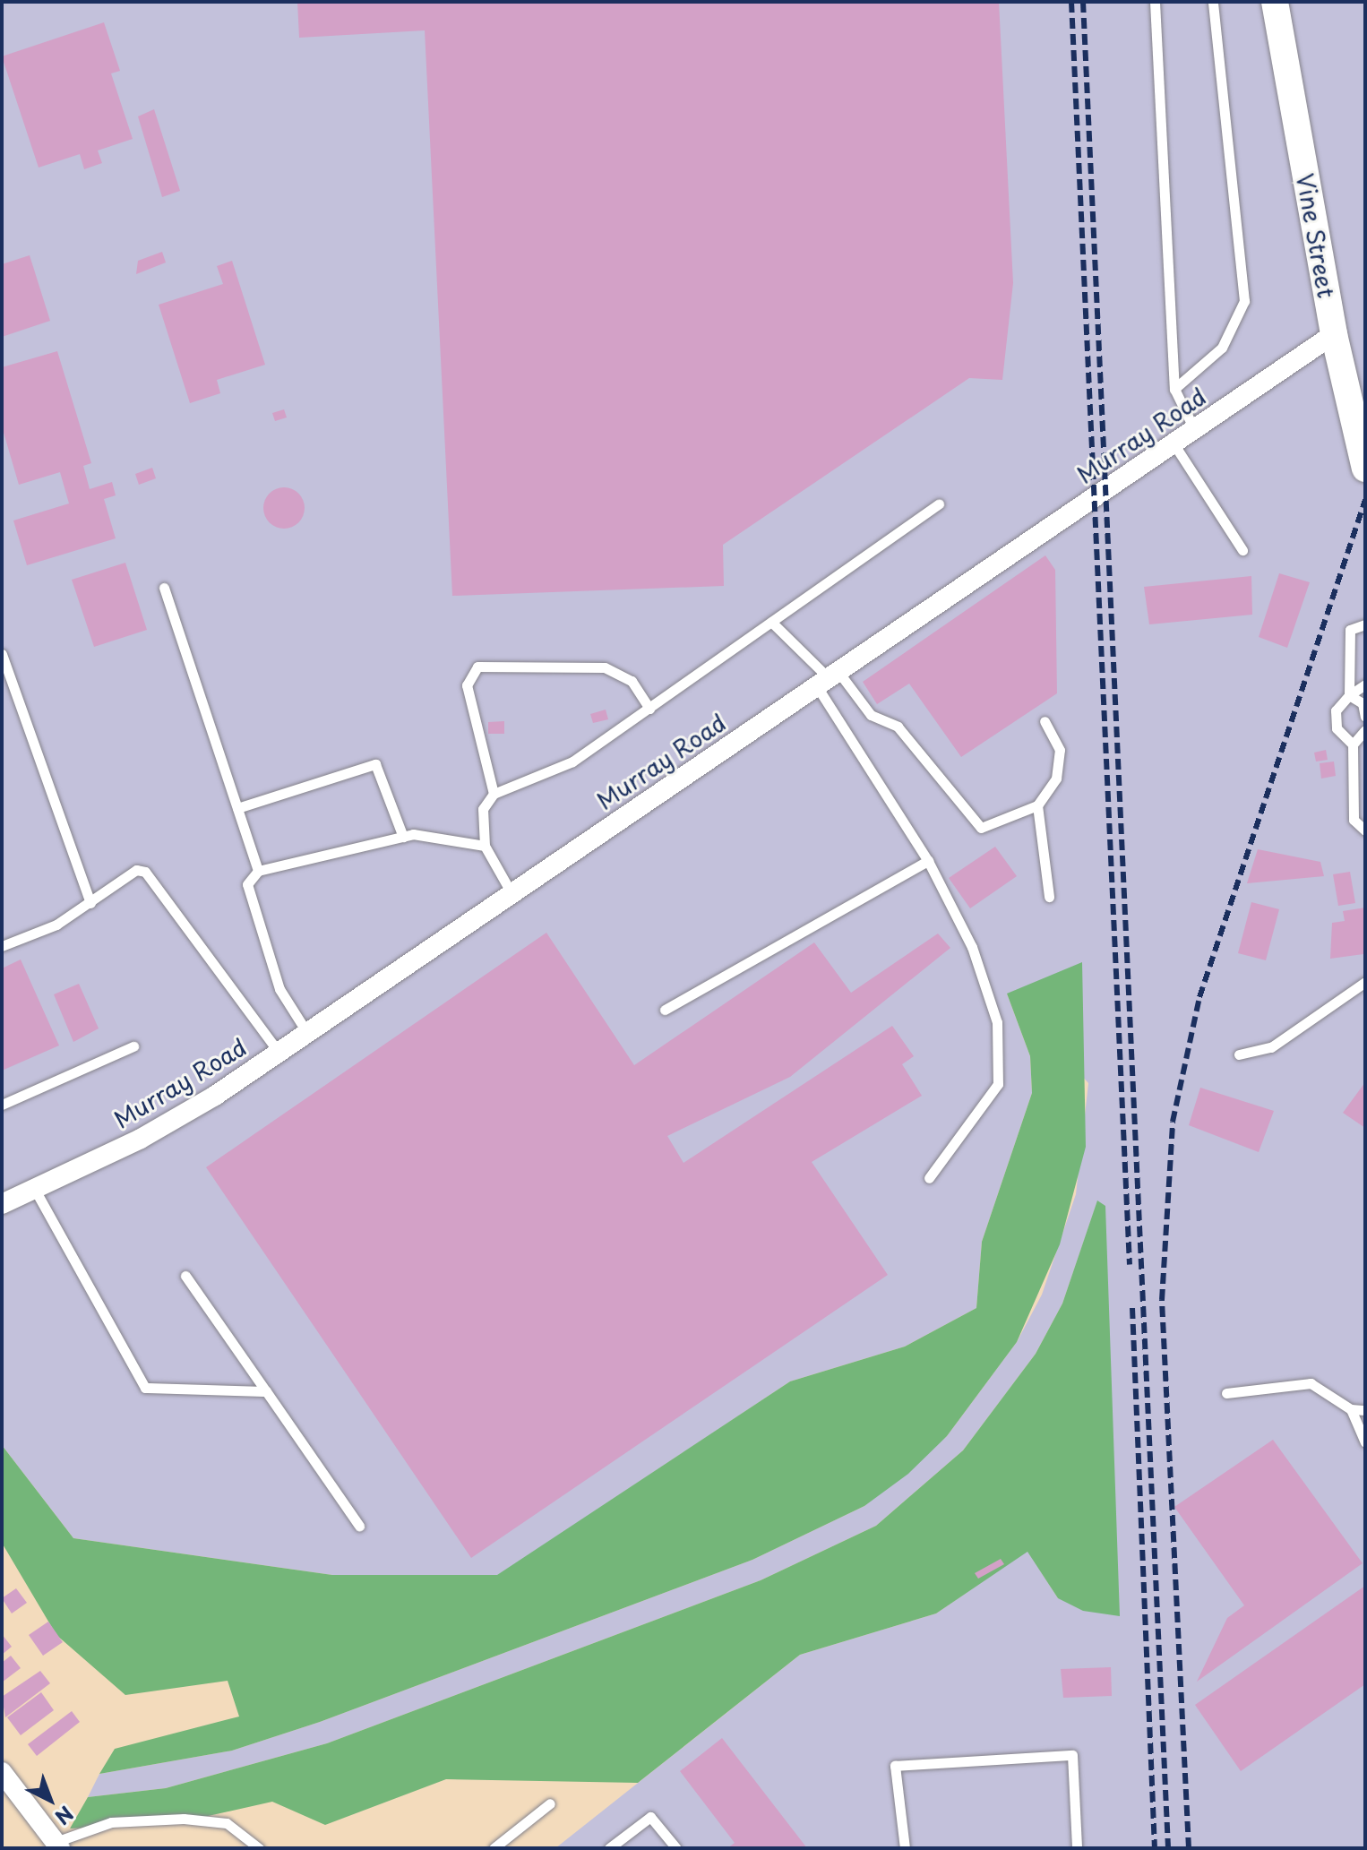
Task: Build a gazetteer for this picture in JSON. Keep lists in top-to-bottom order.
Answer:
{
  "streets": {
    "main road": ["Vine Street"],
    "street": ["Murray Road"]
  },
  "crossings": [
    ["Vine Street", "Murray Road"]
  ],
  "north": "bottom right"
}
